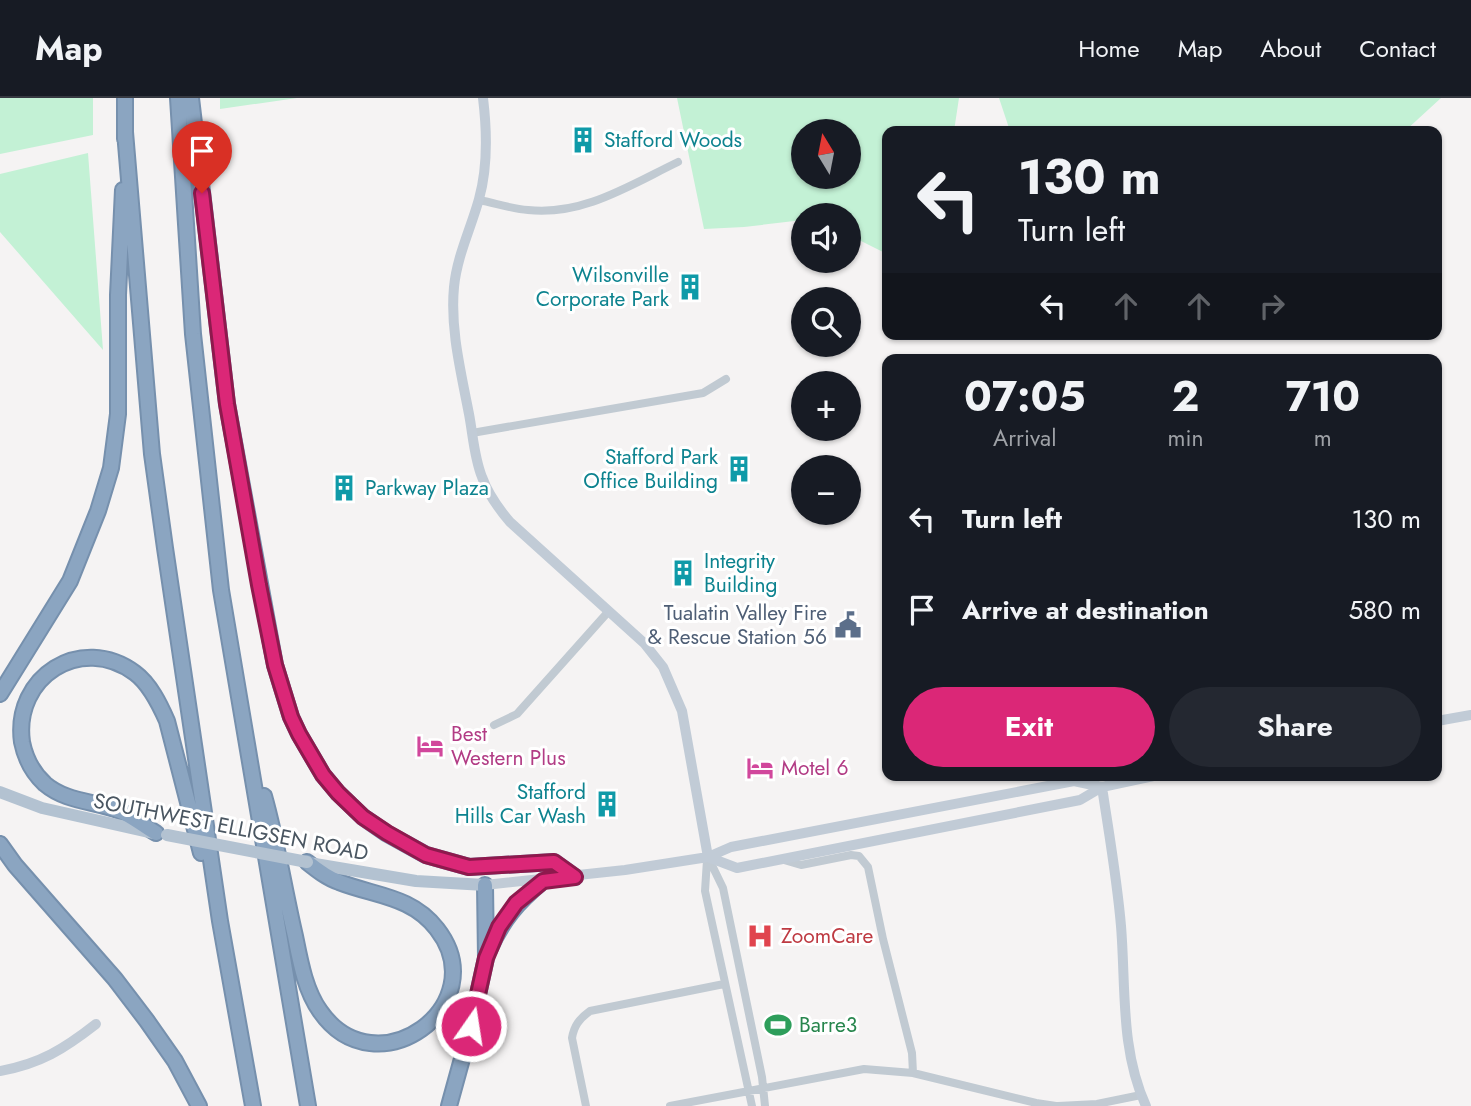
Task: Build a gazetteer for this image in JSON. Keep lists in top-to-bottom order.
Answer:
{
  "streets": {
    "main road": ["SOUTHWEST ELLIGSEN ROAD"]
  },
  "places": {
    "building": [
      "Stafford Woods",
      "Wilsonville Corporate Park",
      "Stafford Park Office Building",
      "Parkway Plaza",
      "Integrity Building",
      "Stafford Hills Car Wash"
    ],
    "public building": ["Tualatin Valley Fire & Rescue Station 56"],
    "hotel": ["Best Western Plus", "Motel 6"],
    "hospital": ["ZoomCare"],
    "sports": ["Barre3"]
  },
  "north": "top",
  "page": {
    "header": "Map",
    "nav": [
      "Home",
      "Map",
      "About",
      "Contact"
    ],
    "map_buttons": ["+", "−"],
    "turn": ["130 m", "Turn left"],
    "eta": [
      "07:05",
      "Arrival",
      "2",
      "min",
      "710",
      "m"
    ],
    "list": [
      {
        "name": "Turn left",
        "value": "130 m"
      },
      {
        "name": "Arrive at destination",
        "value": "580 m"
      }
    ],
    "buttons": ["Exit", "Share"]
  }
}
